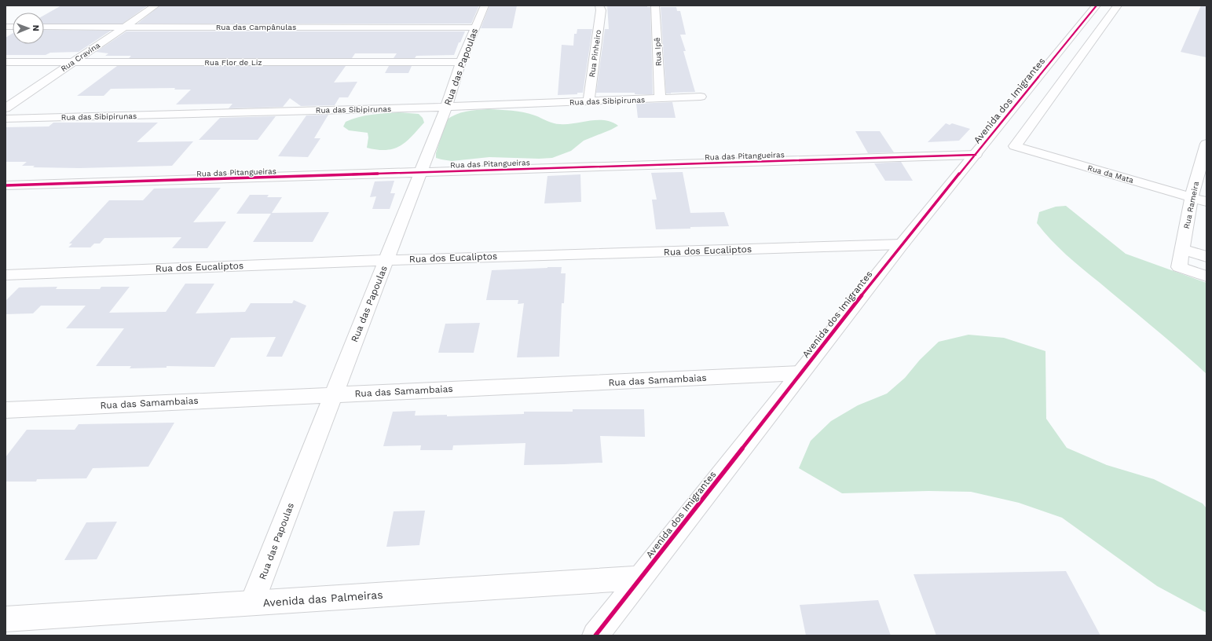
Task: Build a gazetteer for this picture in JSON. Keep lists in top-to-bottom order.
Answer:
{
  "streets": {
    "street": [
      "Rua das Campânulas",
      "Rua Ipê",
      "Rua Pinheiro",
      "Rua Cravina",
      "Rua Flor de Liz",
      "Rua das Papoulas",
      "Rua das Sibipirunas",
      "Avenida dos Imigrantes",
      "Rua das Pitangueiras",
      "Rua da Mata",
      "Rua Rameira",
      "Rua dos Eucaliptos",
      "Rua das Samambaias",
      "Avenida das Palmeiras"
    ]
  },
  "crossings": [
    ["Rua das Campânulas", "Rua Cravina"],
    ["Rua das Campânulas", "Rua das Papoulas"],
    ["Rua Ipê", "Rua das Sibipirunas"],
    ["Rua Pinheiro", "Rua das Sibipirunas"],
    ["Rua Cravina", "Rua Flor de Liz"],
    ["Rua Flor de Liz", "Rua das Papoulas"],
    ["Rua das Papoulas", "Rua das Sibipirunas"],
    ["Rua das Papoulas", "Rua das Pitangueiras"],
    ["Rua das Papoulas", "Rua dos Eucaliptos"],
    ["Rua das Papoulas", "Rua das Samambaias"],
    ["Rua das Papoulas", "Avenida das Palmeiras"],
    ["Avenida dos Imigrantes", "Rua das Pitangueiras"],
    ["Avenida dos Imigrantes", "Rua dos Eucaliptos"],
    ["Avenida dos Imigrantes", "Rua das Samambaias"],
    ["Avenida dos Imigrantes", "Avenida das Palmeiras"],
    ["Rua da Mata", "Rua Rameira"]
  ],
  "north": "right"
}
